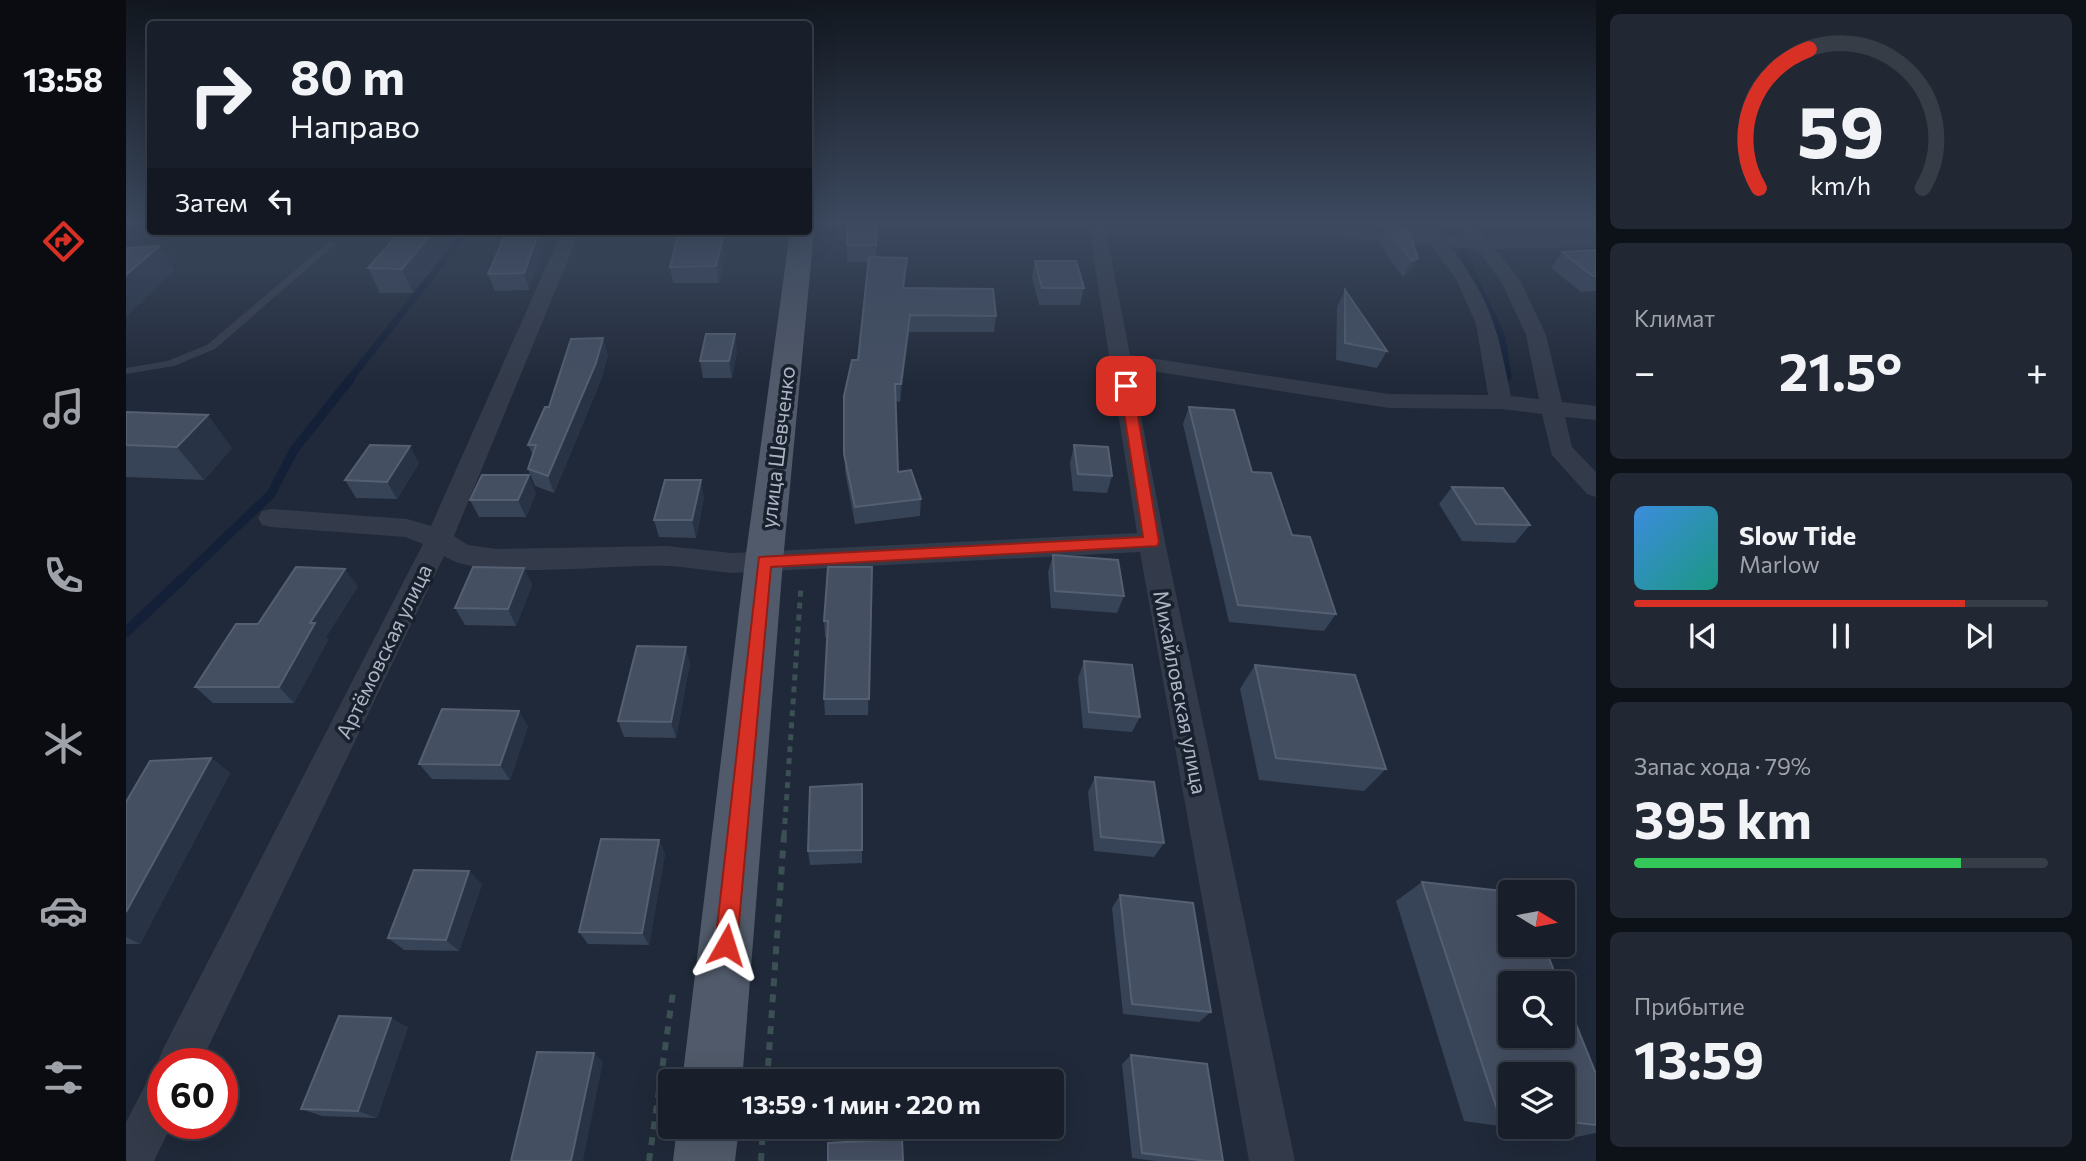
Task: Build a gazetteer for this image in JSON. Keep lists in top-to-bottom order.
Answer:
{
  "streets": {
    "main road": ["улица Шевченко"],
    "street": ["Артёмовская улица", "Михайловская улица"]
  },
  "north": "right",
  "page": {
    "tabs": "13:58",
    "turn": ["80 m", "Направо"],
    "then": "Затем",
    "tile": [
      "Климат",
      ["Запас хода · 79%", "395 km"],
      ["Прибытие", "13:59"]
    ],
    "heat": ["−", "21.5°", "+"],
    "song": ["Slow Tide", "Marlow"],
    "limit": "60",
    "trip": "13:59 · 1 мин · 220 m",
    "gauge": ["59", "km/h"]
  }
}
